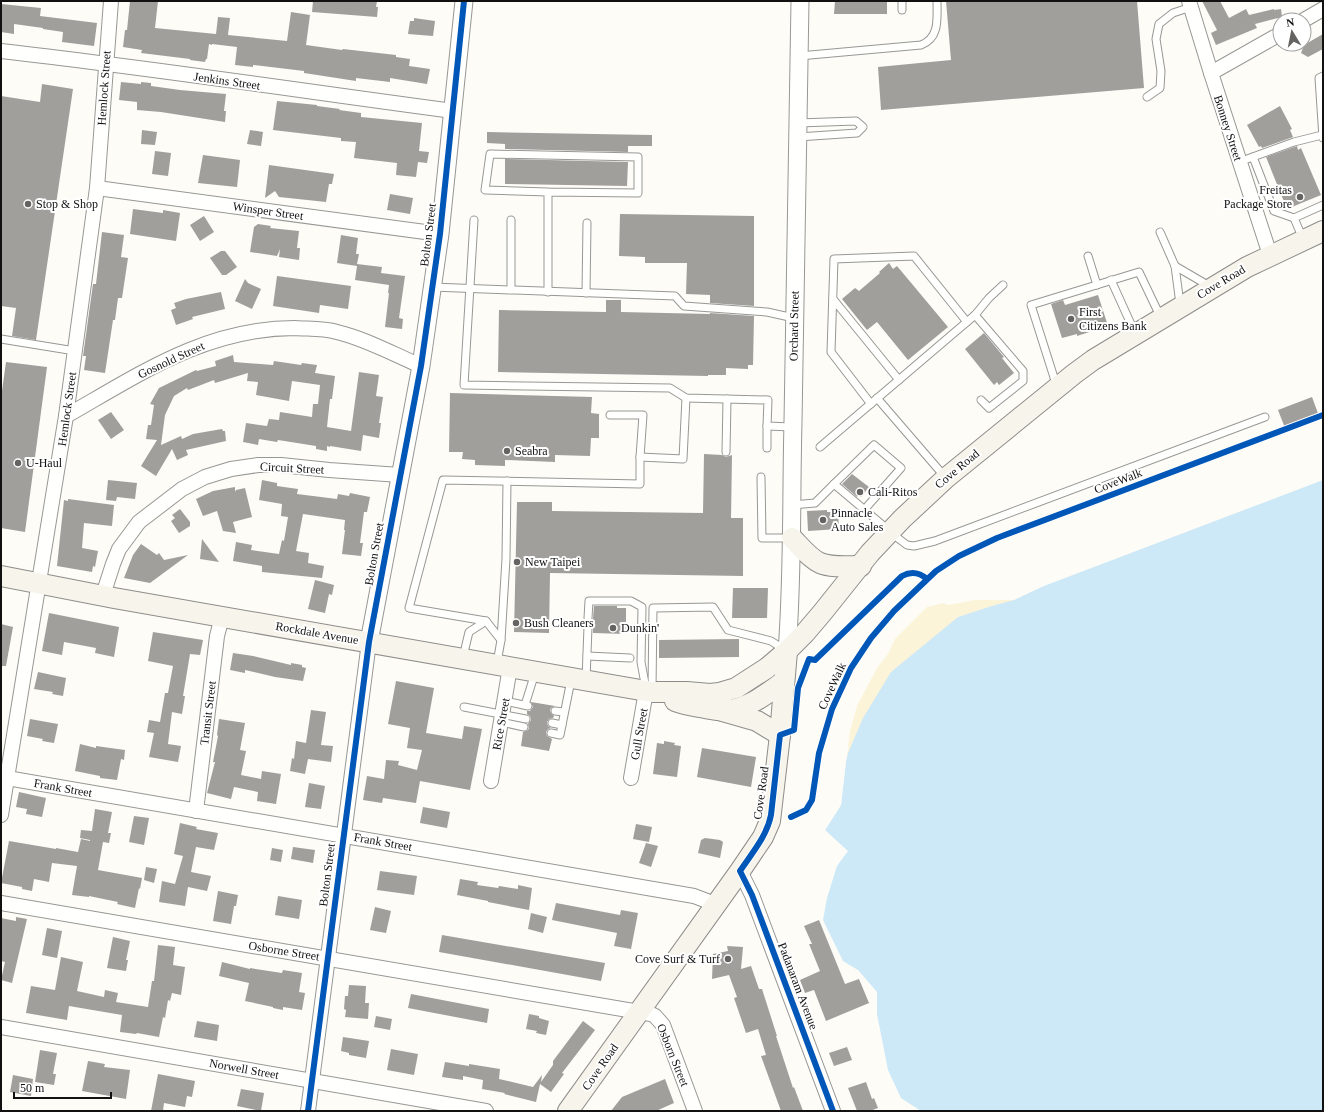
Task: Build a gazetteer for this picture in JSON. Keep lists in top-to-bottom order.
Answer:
{
  "streets": {
    "main road": ["Cove Road", "Rockdale Avenue"],
    "street": [
      "Jenkins Street",
      "Hemlock Street",
      "Bonney Street",
      "Winsper Street",
      "Bolton Street",
      "Orchard Street",
      "Gosnold Street",
      "Circuit Street",
      "Transit Street",
      "Rice Street",
      "Gull Street",
      "Frank Street",
      "Osborne Street",
      "Padanaram Avenue",
      "Osborn Street",
      "Norwell Street"
    ],
    "cycle path": ["CoveWalk"]
  },
  "crossings": [
    ["Jenkins Street", "Hemlock Street"],
    ["Jenkins Street", "Bolton Street"],
    ["Hemlock Street", "Winsper Street"],
    ["Hemlock Street", "Gosnold Street"],
    ["Hemlock Street", "Rockdale Avenue"],
    ["Hemlock Street", "Frank Street"],
    ["Bonney Street", "Cove Road"],
    ["Winsper Street", "Bolton Street"],
    ["Bolton Street", "Gosnold Street"],
    ["Bolton Street", "Circuit Street"],
    ["Bolton Street", "Rockdale Avenue"],
    ["Bolton Street", "Frank Street"],
    ["Bolton Street", "Osborne Street"],
    ["Bolton Street", "Norwell Street"],
    ["Cove Road", "Orchard Street"],
    ["Cove Road", "Rockdale Avenue"],
    ["Cove Road", "Frank Street"],
    ["Cove Road", "Osborne Street"],
    ["Cove Road", "Padanaram Avenue"],
    ["Cove Road", "Osborn Street"],
    ["Orchard Street", "Rockdale Avenue"],
    ["Circuit Street", "Rockdale Avenue"],
    ["Rockdale Avenue", "Transit Street"],
    ["Rockdale Avenue", "Rice Street"],
    ["Rockdale Avenue", "Gull Street"],
    ["Transit Street", "Frank Street"],
    ["Osborne Street", "Osborn Street"]
  ],
  "places": [
    "Freitas Package Store",
    "Stop & Shop",
    "First Citizens Bank",
    "Seabra",
    "U-Haul",
    "Cali-Ritos",
    "Pinnacle Auto Sales",
    "New Taipei",
    "Bush Cleaners",
    "Dunkin'",
    "Cove Surf & Turf"
  ],
  "scale_bar": "50 m",
  "north": "top"
}
